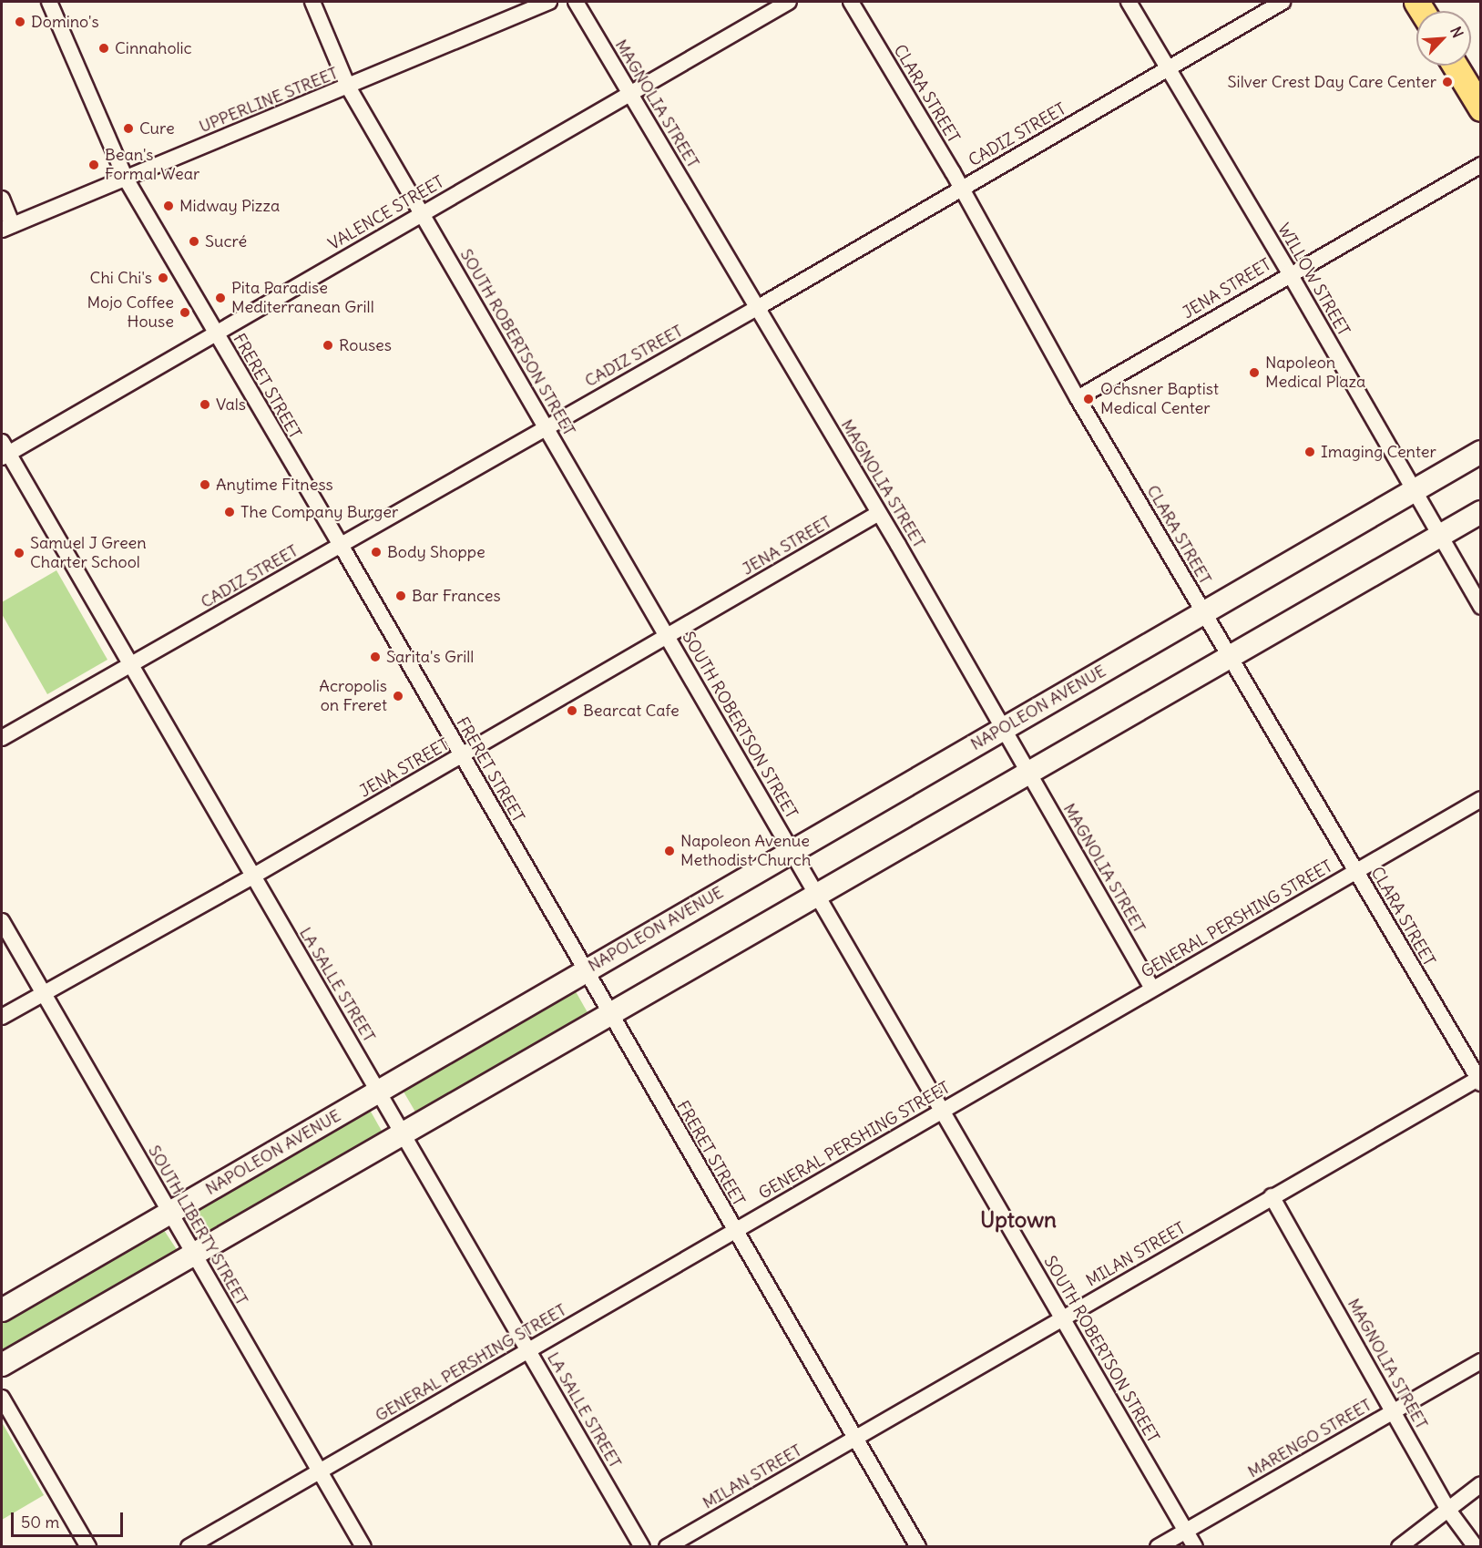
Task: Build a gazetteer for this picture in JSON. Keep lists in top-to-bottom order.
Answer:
{
  "streets": {
    "main road": ["NAPOLEON AVENUE"],
    "street": [
      "CLARA STREET",
      "UPPERLINE STREET",
      "MAGNOLIA STREET",
      "CADIZ STREET",
      "VALENCE STREET",
      "WILLOW STREET",
      "JENA STREET",
      "SOUTH ROBERTSON STREET",
      "FRERET STREET",
      "GENERAL PERSHING STREET",
      "LA SALLE STREET",
      "SOUTH LIBERTY STREET",
      "MILAN STREET",
      "MARENGO STREET"
    ]
  },
  "crossings": [
    ["CLARA STREET", "CADIZ STREET"],
    ["CLARA STREET", "JENA STREET"],
    ["CLARA STREET", "NAPOLEON AVENUE"],
    ["CLARA STREET", "GENERAL PERSHING STREET"],
    ["CLARA STREET", "MILAN STREET"],
    ["UPPERLINE STREET", "SOUTH ROBERTSON STREET"],
    ["UPPERLINE STREET", "FRERET STREET"],
    ["MAGNOLIA STREET", "CADIZ STREET"],
    ["MAGNOLIA STREET", "VALENCE STREET"],
    ["MAGNOLIA STREET", "JENA STREET"],
    ["MAGNOLIA STREET", "NAPOLEON AVENUE"],
    ["MAGNOLIA STREET", "GENERAL PERSHING STREET"],
    ["MAGNOLIA STREET", "MILAN STREET"],
    ["MAGNOLIA STREET", "MARENGO STREET"],
    ["CADIZ STREET", "WILLOW STREET"],
    ["CADIZ STREET", "SOUTH ROBERTSON STREET"],
    ["CADIZ STREET", "FRERET STREET"],
    ["CADIZ STREET", "LA SALLE STREET"],
    ["VALENCE STREET", "SOUTH ROBERTSON STREET"],
    ["VALENCE STREET", "FRERET STREET"],
    ["VALENCE STREET", "LA SALLE STREET"],
    ["WILLOW STREET", "JENA STREET"],
    ["WILLOW STREET", "NAPOLEON AVENUE"],
    ["JENA STREET", "SOUTH ROBERTSON STREET"],
    ["JENA STREET", "FRERET STREET"],
    ["JENA STREET", "LA SALLE STREET"],
    ["JENA STREET", "SOUTH LIBERTY STREET"],
    ["SOUTH ROBERTSON STREET", "NAPOLEON AVENUE"],
    ["SOUTH ROBERTSON STREET", "GENERAL PERSHING STREET"],
    ["SOUTH ROBERTSON STREET", "MILAN STREET"],
    ["SOUTH ROBERTSON STREET", "MARENGO STREET"],
    ["FRERET STREET", "NAPOLEON AVENUE"],
    ["FRERET STREET", "GENERAL PERSHING STREET"],
    ["FRERET STREET", "MILAN STREET"],
    ["NAPOLEON AVENUE", "LA SALLE STREET"],
    ["NAPOLEON AVENUE", "SOUTH LIBERTY STREET"],
    ["GENERAL PERSHING STREET", "LA SALLE STREET"],
    ["GENERAL PERSHING STREET", "SOUTH LIBERTY STREET"]
  ],
  "districts": ["Uptown"],
  "places": [
    "Domino's",
    "Cinnaholic",
    "Silver Crest Day Care Center",
    "Cure",
    "Bean's Formal Wear",
    "Midway Pizza",
    "Sucré",
    "Chi Chi's",
    "Pita Paradise Mediterranean Grill",
    "Mojo Coffee House",
    "Rouses",
    "Napoleon Medical Plaza",
    "Ochsner Baptist Medical Center",
    "Vals",
    "Imaging Center",
    "Anytime Fitness",
    "The Company Burger",
    "Body Shoppe",
    "Samuel J Green Charter School",
    "Bar Frances",
    "Sarita's Grill",
    "Acropolis on Freret",
    "Bearcat Cafe",
    "Napoleon Avenue Methodist Church"
  ],
  "scale_bar": "50 m",
  "north": "top right"
}
